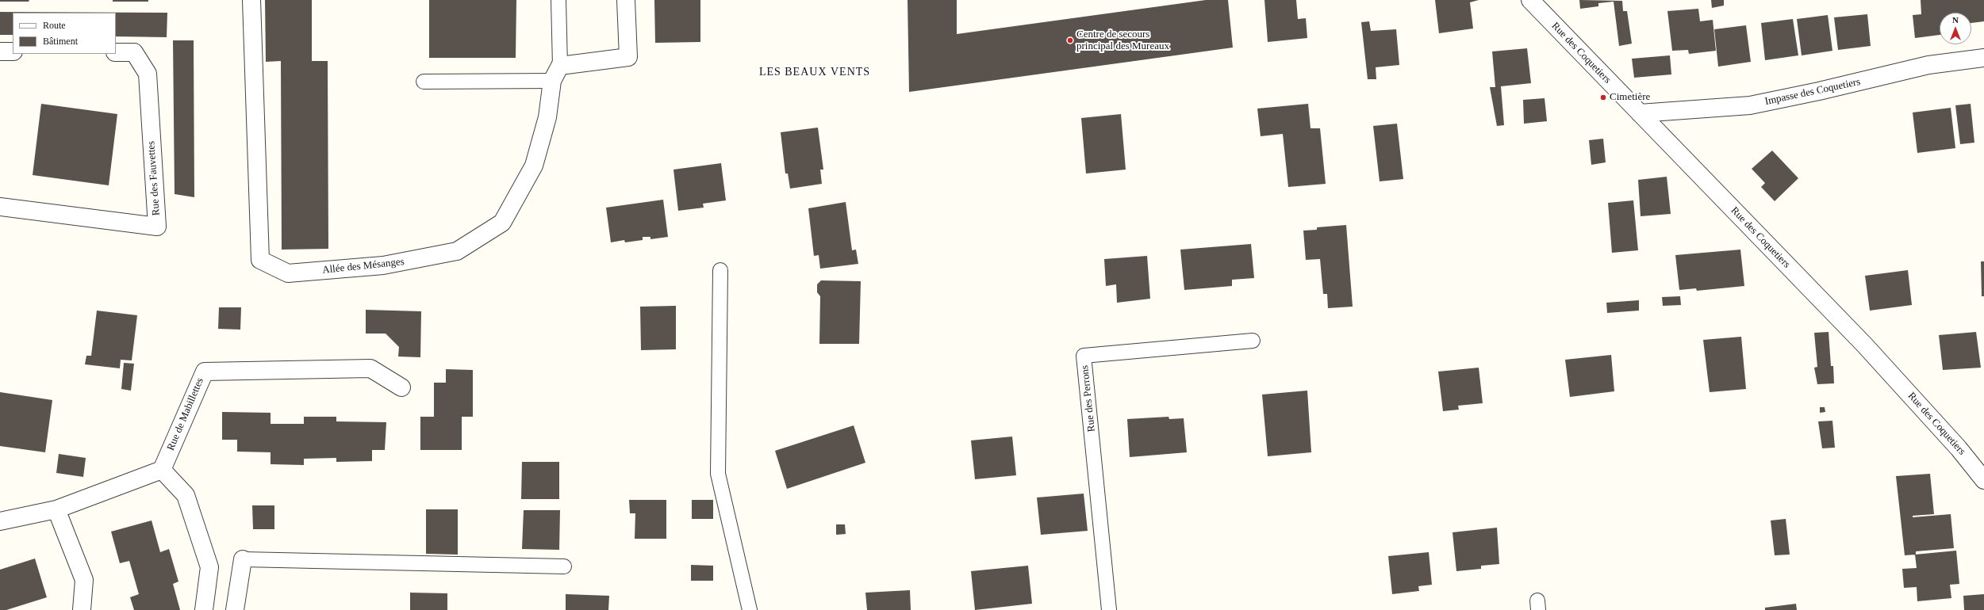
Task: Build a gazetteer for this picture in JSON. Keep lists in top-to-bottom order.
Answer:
{
  "streets": {
    "street": [
      "Rue des Coquetiers",
      "Impasse des Coquetiers",
      "Rue des Fauvettes",
      "Allée des Mésanges",
      "Rue de Mabillettes"
    ],
    "lane": ["Rue des Perrons"]
  },
  "crossings": [
    ["Rue des Coquetiers", "Impasse des Coquetiers"]
  ],
  "districts": ["LES BEAUX VENTS"],
  "places": ["Centre de secours principal des Mureaux", "Cimetière"],
  "legend": ["Route", "Bâtiment"],
  "north": "top"
}
